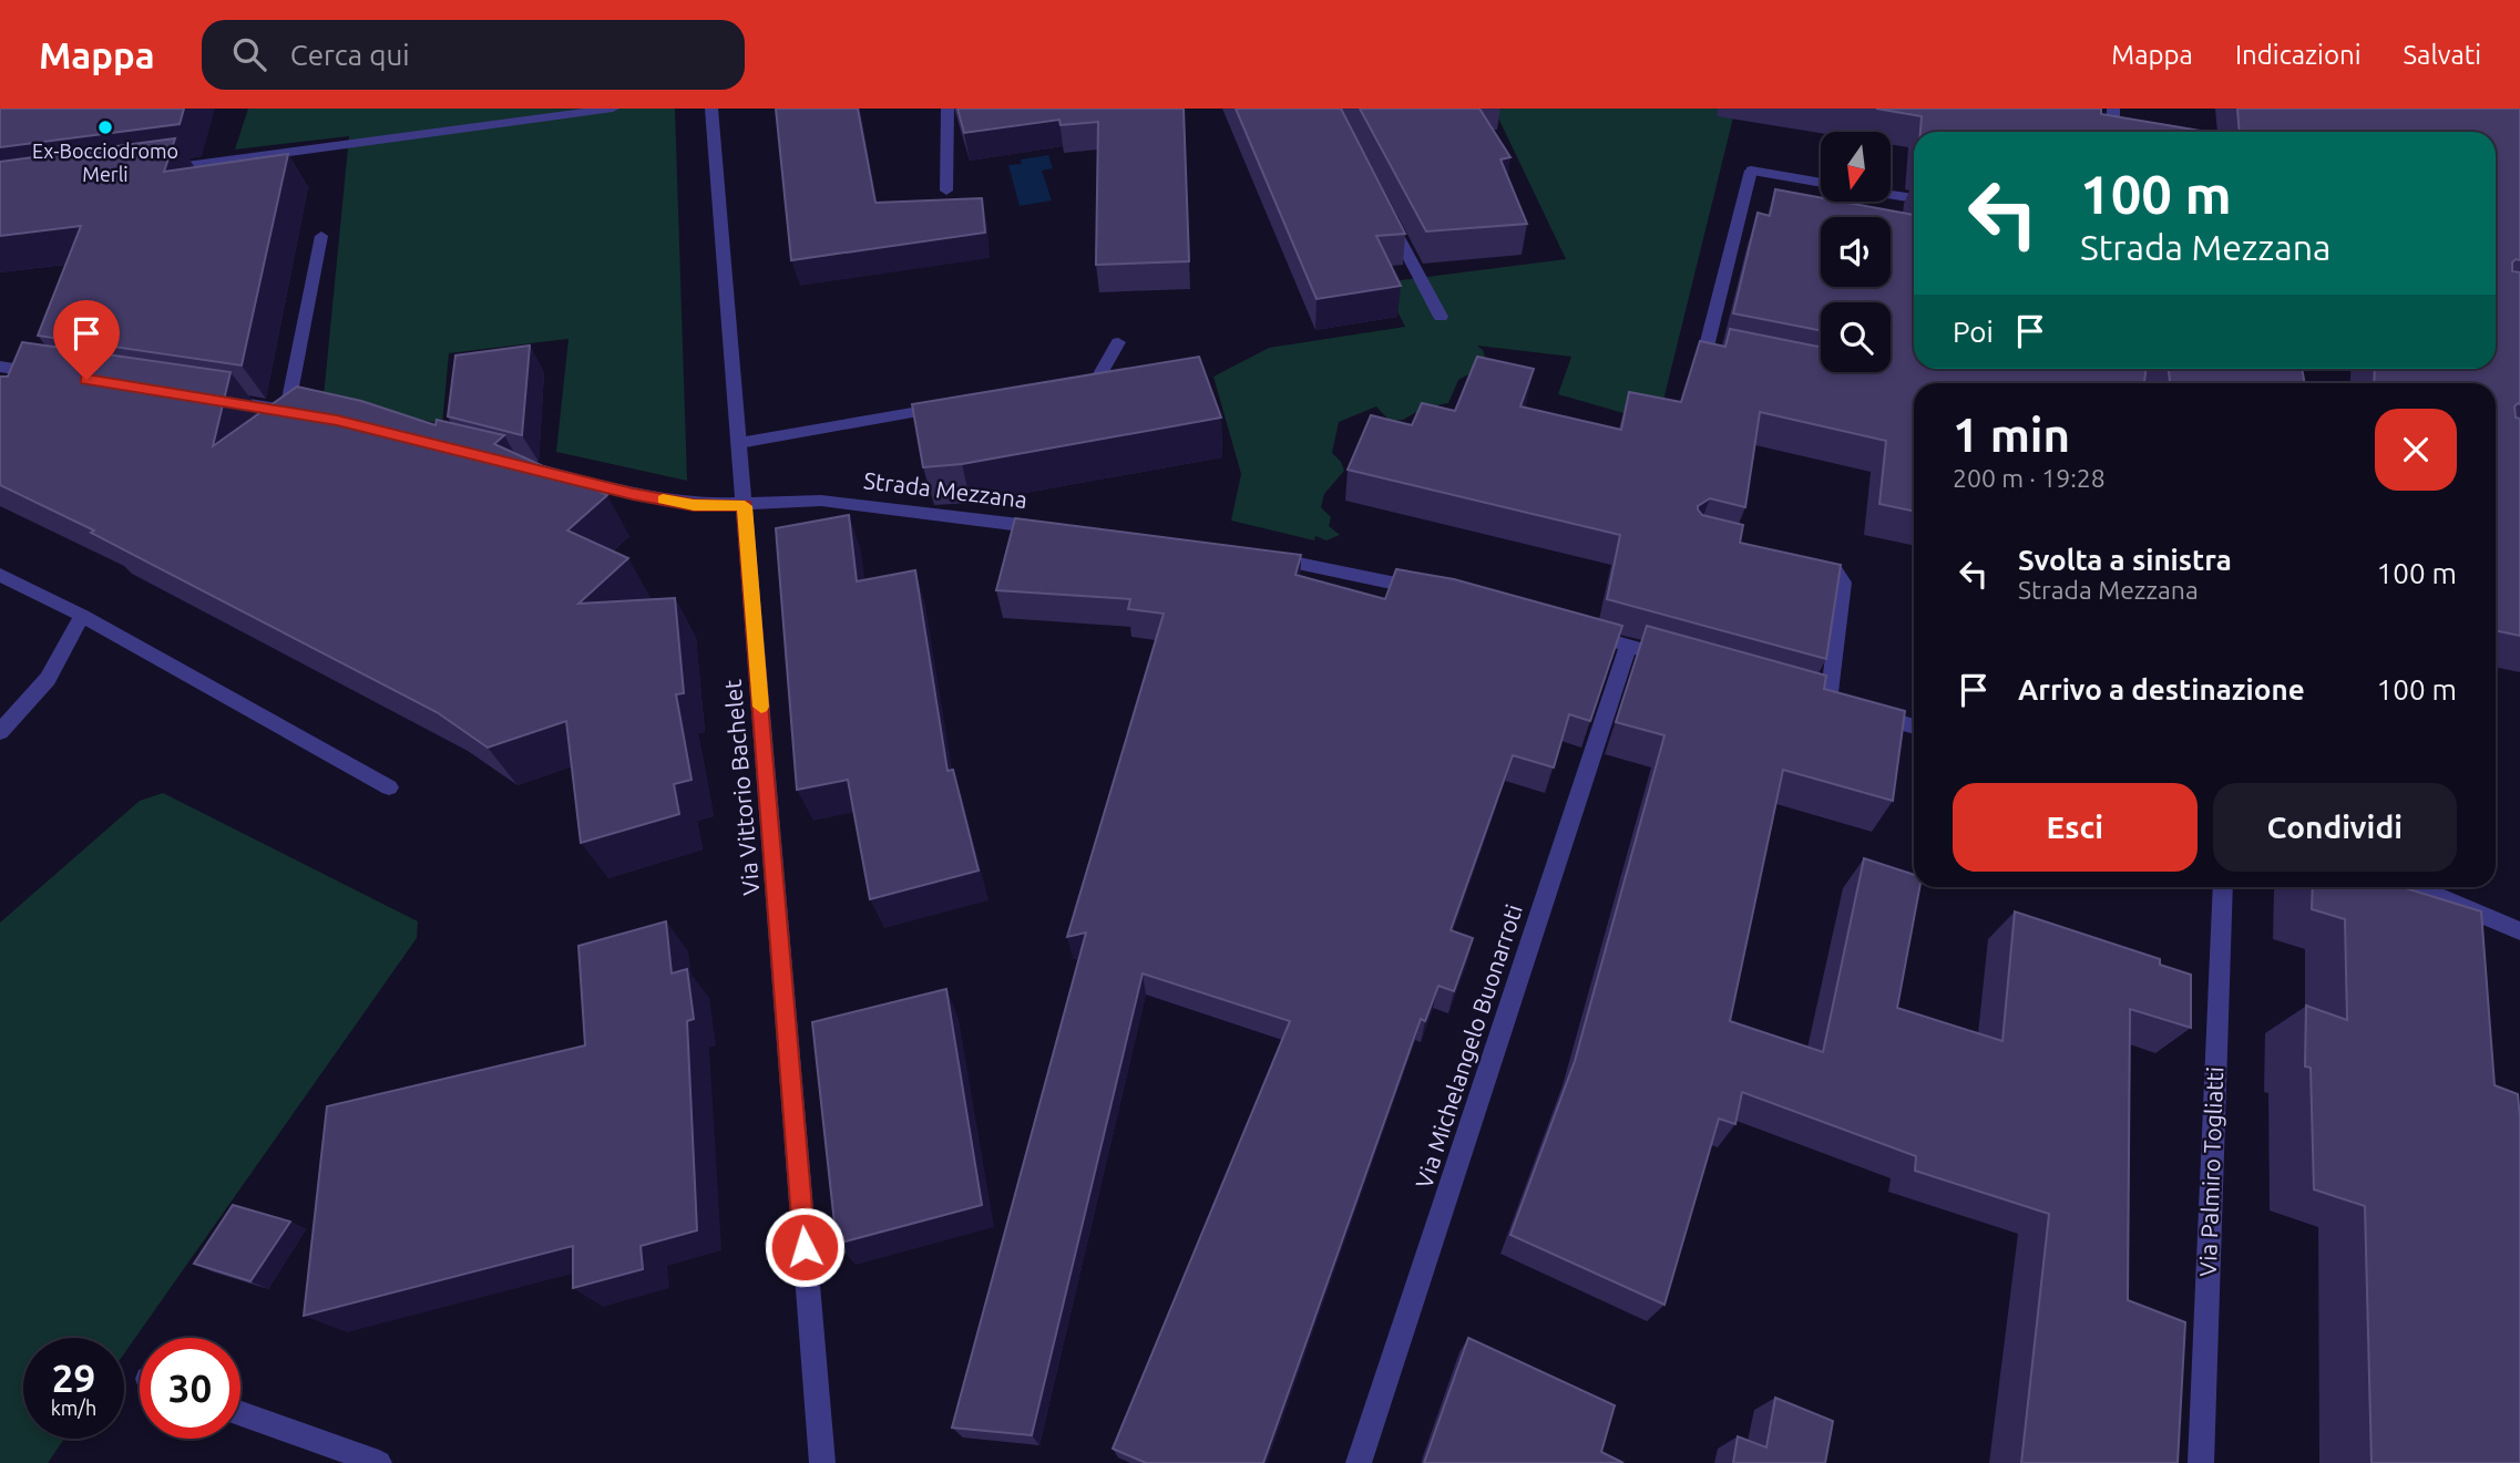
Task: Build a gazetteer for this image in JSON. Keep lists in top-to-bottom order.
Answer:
{
  "streets": {
    "street": [
      "Strada Mezzana",
      "Via Vittorio Bachelet",
      "Via Michelangelo Buonarroti",
      "Via Palmiro Togliatti"
    ]
  },
  "crossings": [
    ["Strada Mezzana", "Via Vittorio Bachelet"]
  ],
  "places": ["Ex-Bocciodromo Merli"],
  "north": "bottom",
  "page": {
    "header": "Mappa",
    "search": "Cerca qui",
    "nav": ["Mappa", "Indicazioni", "Salvati"],
    "turn": ["100 m", "Strada Mezzana"],
    "then": "Poi",
    "heading": ["1 min", "200 m · 19:28"],
    "list": [
      {
        "name": "Svolta a sinistra",
        "note": "Strada Mezzana",
        "value": "100 m"
      },
      {
        "name": "Arrivo a destinazione",
        "value": "100 m"
      }
    ],
    "buttons": ["Esci", "Condividi"],
    "speed": "29 km/h",
    "limit": "30"
  }
}
